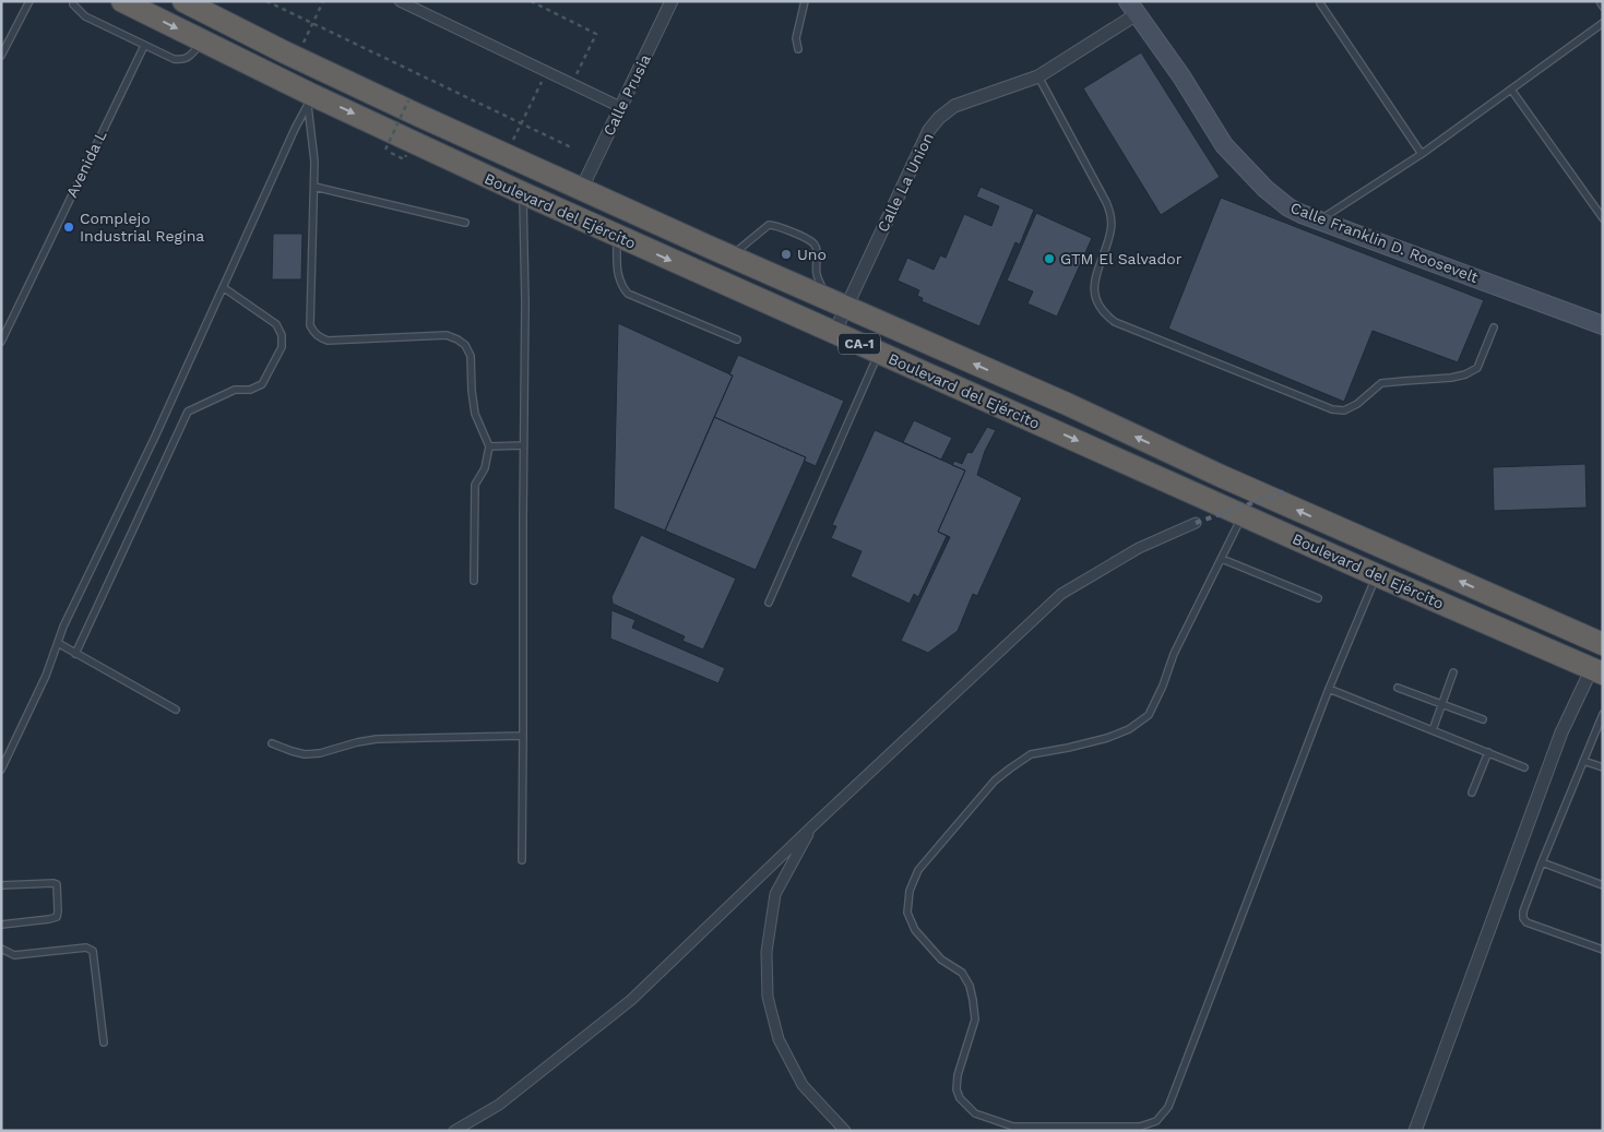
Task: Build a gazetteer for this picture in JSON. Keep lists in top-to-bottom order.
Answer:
{
  "streets": {
    "highway": ["Boulevard del Ejército", "CA-1"],
    "main road": ["Calle Franklin D. Roosevelt"],
    "street": ["Calle Prusia", "Calle La Union"],
    "lane": ["Avenida L"]
  },
  "crossings": [
    ["Calle Prusia", "Boulevard del Ejército"],
    ["Calle La Union", "Boulevard del Ejército"],
    ["Calle La Union", "Calle Franklin D. Roosevelt"]
  ],
  "places": ["Complejo Industrial Regina", "Uno", "GTM El Salvador"]
}
